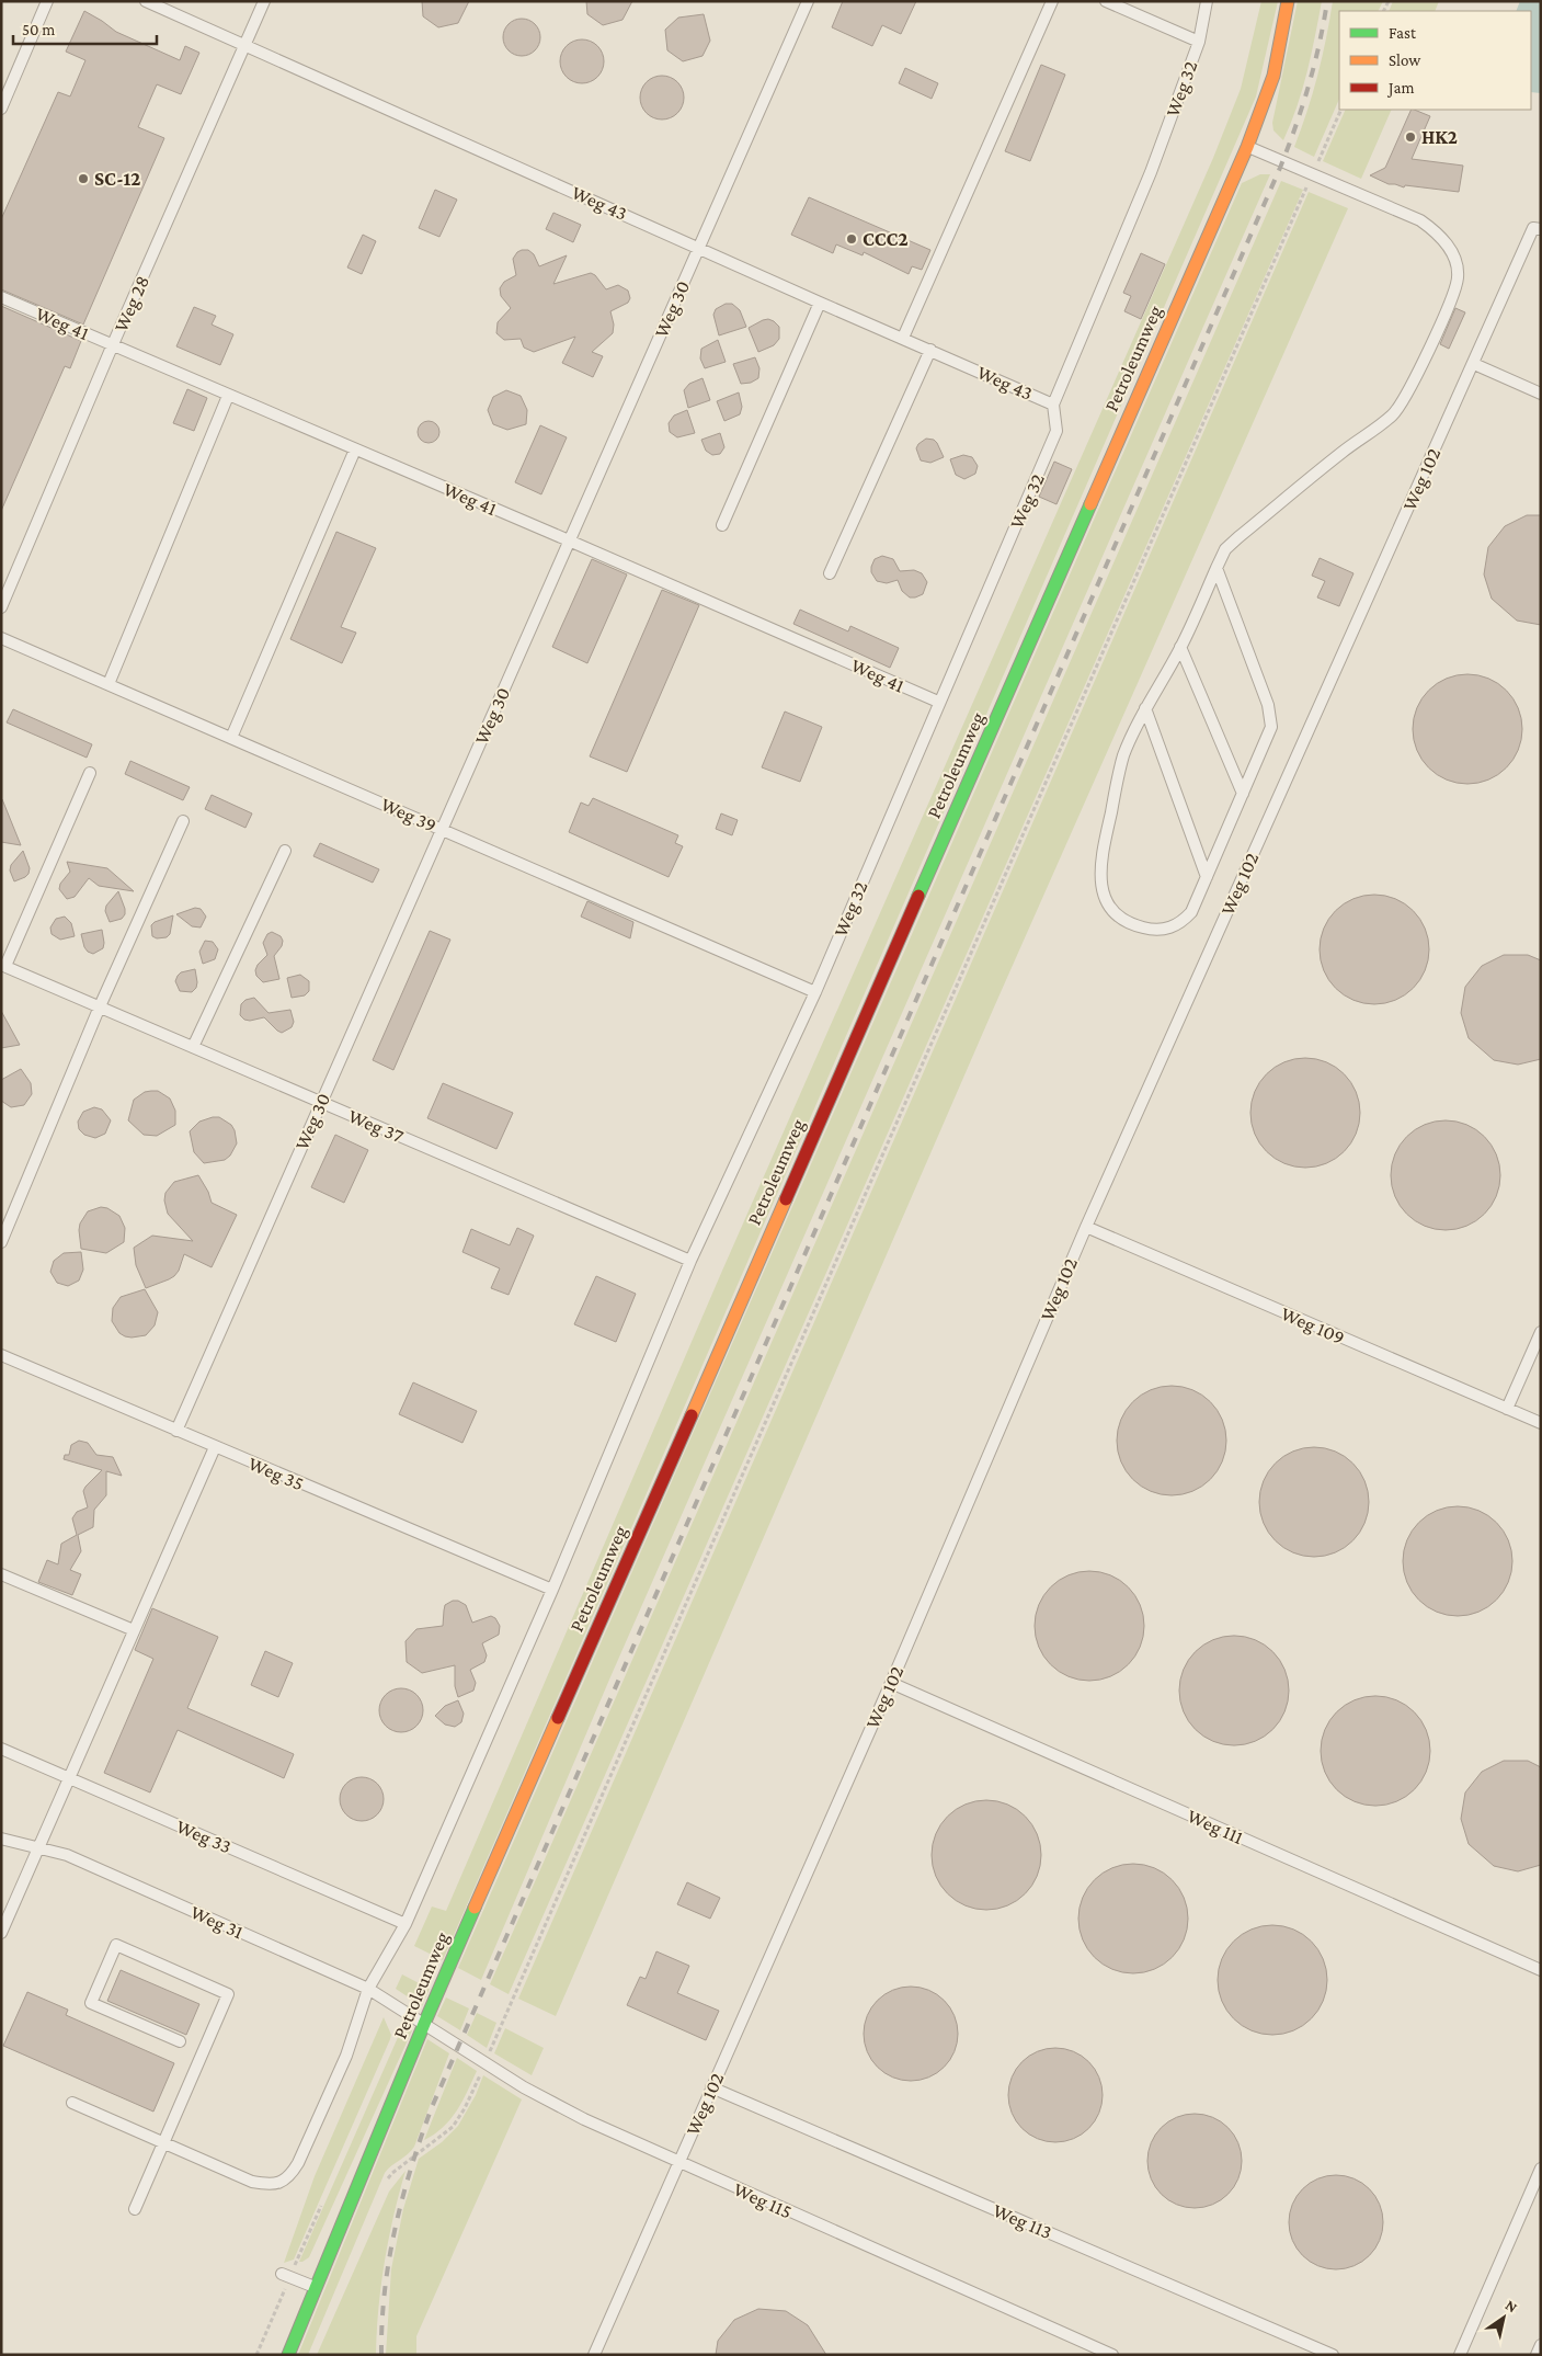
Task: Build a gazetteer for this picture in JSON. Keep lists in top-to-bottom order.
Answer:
{
  "streets": {
    "street": ["Petroleumweg"],
    "lane": [
      "Weg 32",
      "Weg 43",
      "Weg 28",
      "Weg 30",
      "Weg 41",
      "Weg 102",
      "Weg 39",
      "Weg 37",
      "Weg 109",
      "Weg 35",
      "Weg 111",
      "Weg 33",
      "Weg 31",
      "Weg 115",
      "Weg 113"
    ]
  },
  "crossings": [
    ["Weg 32", "Weg 43"],
    ["Weg 32", "Weg 41"],
    ["Weg 32", "Weg 39"],
    ["Weg 32", "Weg 37"],
    ["Weg 32", "Weg 35"],
    ["Weg 32", "Weg 33"],
    ["Weg 32", "Weg 31"],
    ["Weg 43", "Weg 28"],
    ["Weg 43", "Weg 30"],
    ["Weg 28", "Weg 41"],
    ["Weg 30", "Weg 41"],
    ["Weg 30", "Weg 39"],
    ["Weg 30", "Weg 37"],
    ["Weg 30", "Weg 35"],
    ["Petroleumweg", "Weg 31"],
    ["Petroleumweg", "Weg 115"],
    ["Weg 102", "Weg 109"],
    ["Weg 102", "Weg 111"],
    ["Weg 102", "Weg 115"],
    ["Weg 102", "Weg 113"],
    ["Weg 31", "Weg 115"]
  ],
  "places": ["HK2", "SC-12", "CCC2"],
  "legend": ["Fast", "Slow", "Jam"],
  "scale_bar": "50 m",
  "north": "top right"
}
